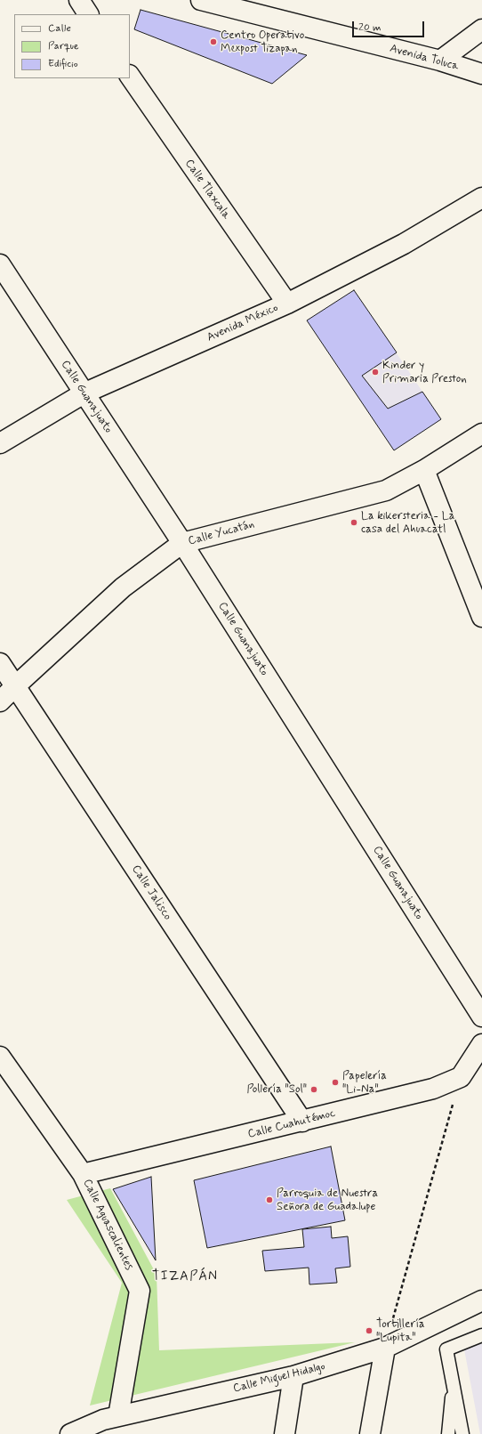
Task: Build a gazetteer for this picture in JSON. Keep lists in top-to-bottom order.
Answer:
{
  "streets": {
    "street": [
      "Avenida Toluca",
      "Calle Tlaxcala",
      "Avenida México",
      "Calle Guanajuato",
      "Calle Yucatán",
      "Calle Jalisco",
      "Calle Cuahutémoc",
      "Calle Aguascalientes",
      "Calle Miguel Hidalgo"
    ]
  },
  "crossings": [
    ["Calle Tlaxcala", "Avenida México"],
    ["Avenida México", "Calle Guanajuato"],
    ["Calle Guanajuato", "Calle Yucatán"],
    ["Calle Yucatán", "Calle Jalisco"],
    ["Calle Jalisco", "Calle Cuahutémoc"],
    ["Calle Cuahutémoc", "Calle Aguascalientes"],
    ["Calle Aguascalientes", "Calle Miguel Hidalgo"]
  ],
  "districts": ["TIZAPÁN"],
  "places": [
    "Centro Operativo Mexpost Tizapan",
    "Kinder y Primaria Preston",
    "La kikersteria - La casa del Ahuacatl",
    "Papelería \"Li-Na\"",
    "Pollería \"Sol\"",
    "Parroquia de Nuestra Señora de Guadalupe",
    "Tortillería \"Lupita\""
  ],
  "legend": ["Calle", "Parque", "Edificio"],
  "scale_bar": "20 m"
}
